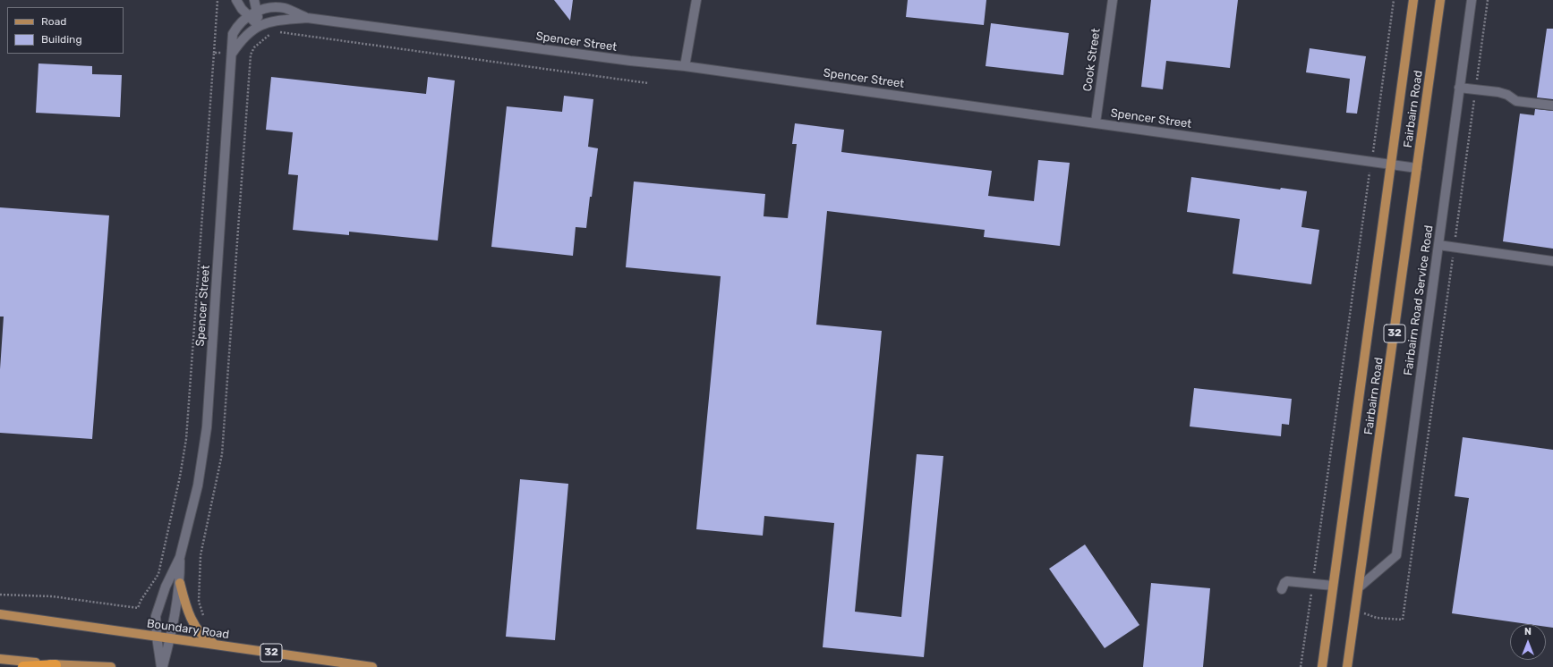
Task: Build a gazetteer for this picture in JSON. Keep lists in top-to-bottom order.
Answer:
{
  "streets": {
    "main road": ["Fairbairn Road", "32", "Boundary Road"],
    "street": ["Spencer Street", "Cook Street", "Fairbairn Road Service Road"]
  },
  "crossings": [
    ["Spencer Street", "Cook Street"],
    ["Spencer Street", "Fairbairn Road"],
    ["Spencer Street", "Boundary Road"],
    ["Fairbairn Road", "Fairbairn Road Service Road"]
  ],
  "legend": ["Road", "Building"],
  "north": "top"
}
